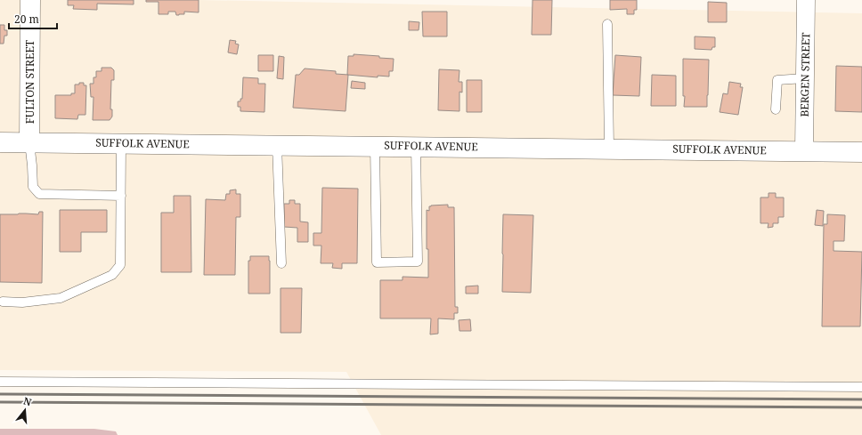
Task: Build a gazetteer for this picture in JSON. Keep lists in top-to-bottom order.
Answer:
{
  "streets": {
    "main road": ["FULTON STREET", "SUFFOLK AVENUE"],
    "street": ["BERGEN STREET"]
  },
  "crossings": [
    ["BERGEN STREET", "SUFFOLK AVENUE"],
    ["FULTON STREET", "SUFFOLK AVENUE"]
  ],
  "scale_bar": "20 m",
  "north": "top"
}
